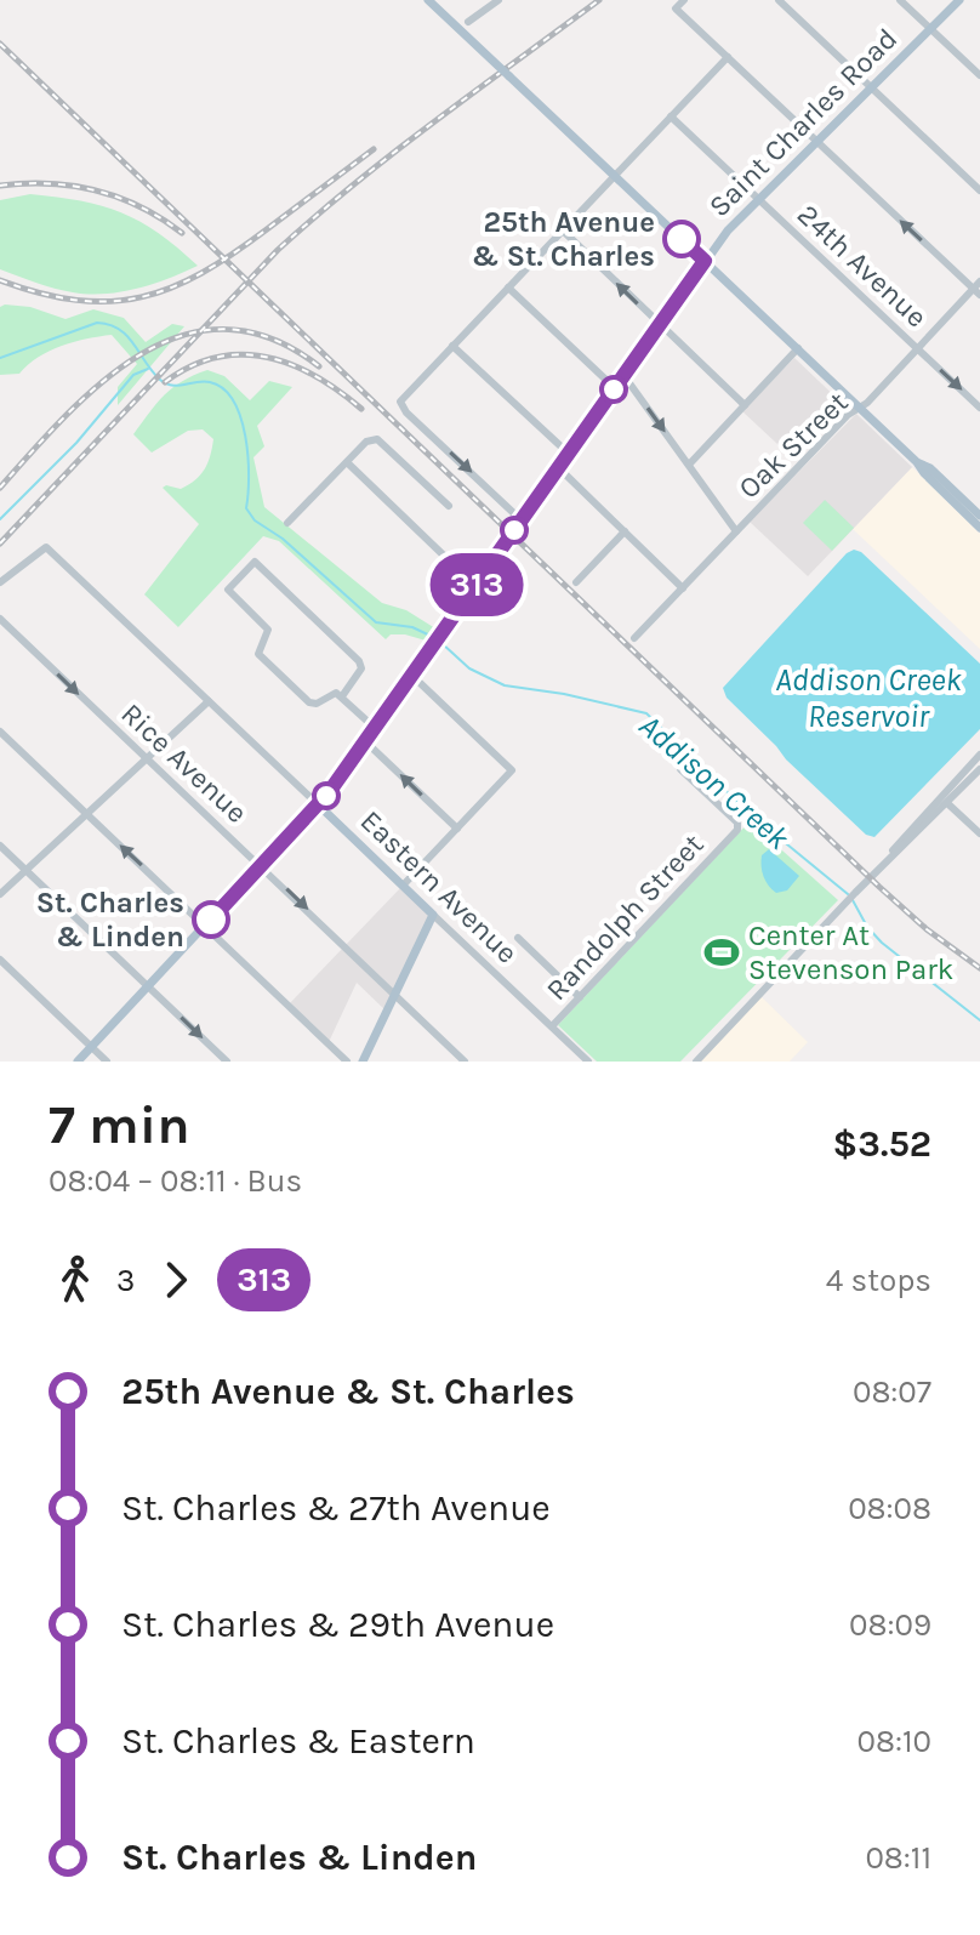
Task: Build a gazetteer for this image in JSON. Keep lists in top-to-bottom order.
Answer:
{
  "streets": {
    "main road": ["Saint Charles Road", "Eastern Avenue"],
    "street": [
      "24th Avenue",
      "Oak Street",
      "Rice Avenue",
      "Randolph Street"
    ]
  },
  "crossings": [
    ["Saint Charles Road", "24th Avenue"],
    ["Saint Charles Road", "Rice Avenue"],
    ["Saint Charles Road", "Eastern Avenue"],
    ["24th Avenue", "Oak Street"],
    ["Eastern Avenue", "Randolph Street"]
  ],
  "one_way": ["Rice Avenue"],
  "water": ["Addison Creek Reservoir", "Addison Creek"],
  "places": {
    "other": ["25th Avenue & St. Charles", "St. Charles & Linden"],
    "sports": ["Center At Stevenson Park"]
  },
  "lines": ["bus line 313"],
  "page": {
    "on_map": "313",
    "heading": ["7 min", "08:04 – 08:11 · Bus", "$3.52"],
    "legs": ["3", "313", "4 stops"],
    "list": [
      {
        "name": "25th Avenue & St. Charles",
        "value": "08:07"
      },
      {
        "name": "St. Charles & 27th Avenue",
        "value": "08:08"
      },
      {
        "name": "St. Charles & 29th Avenue",
        "value": "08:09"
      },
      {
        "name": "St. Charles & Eastern",
        "value": "08:10"
      },
      {
        "name": "St. Charles & Linden",
        "value": "08:11"
      }
    ]
  }
}
